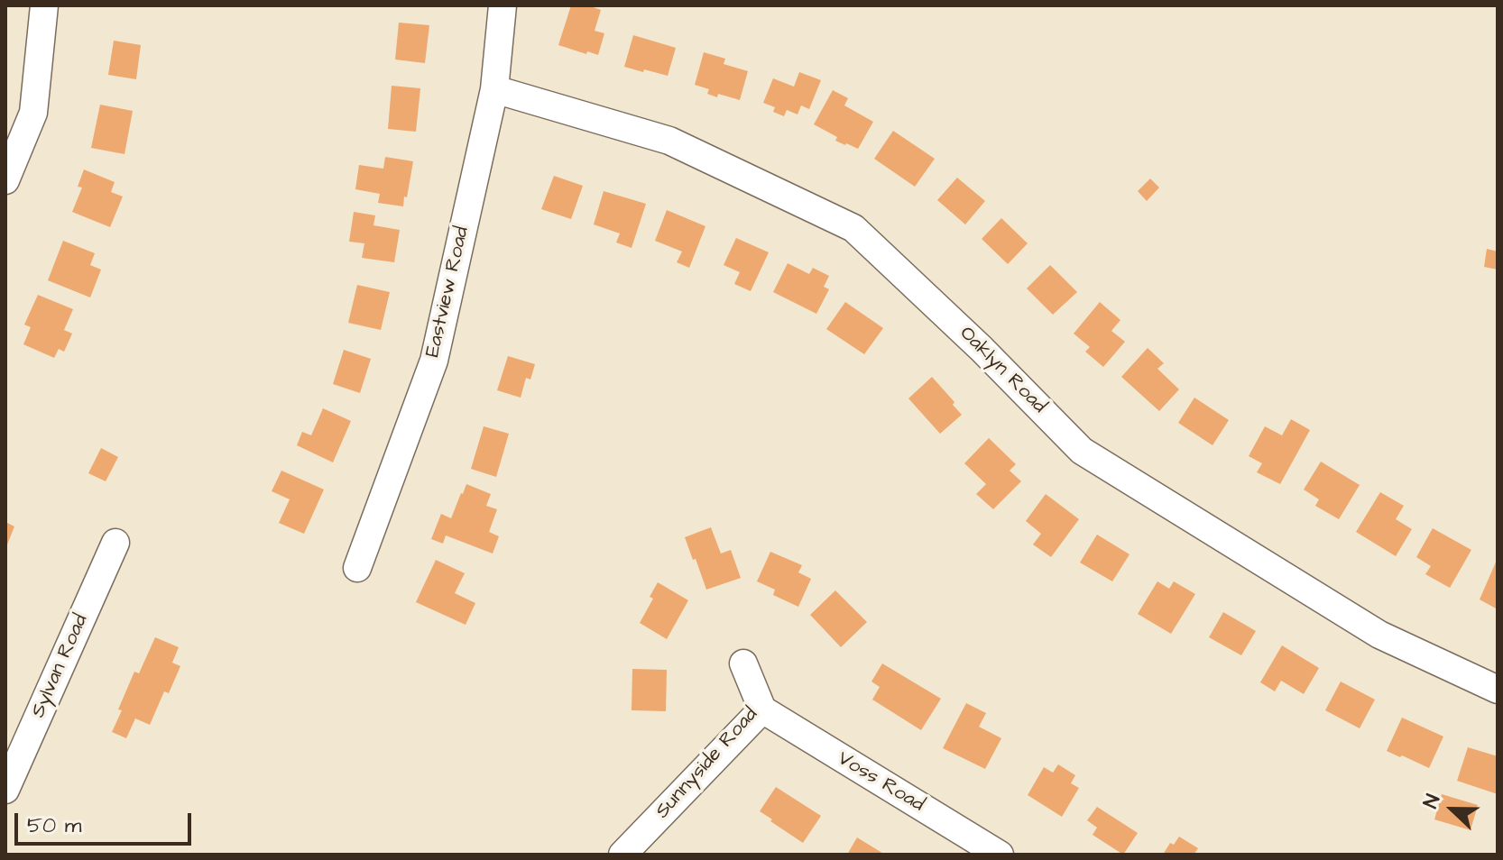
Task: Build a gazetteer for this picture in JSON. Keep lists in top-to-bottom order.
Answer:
{
  "streets": {
    "street": [
      "Eastview Road",
      "Oaklyn Road",
      "Sylvan Road",
      "Sunnyside Road",
      "Voss Road"
    ]
  },
  "crossings": [
    ["Eastview Road", "Oaklyn Road"],
    ["Sunnyside Road", "Voss Road"]
  ],
  "scale_bar": "50 m",
  "north": "left"
}
